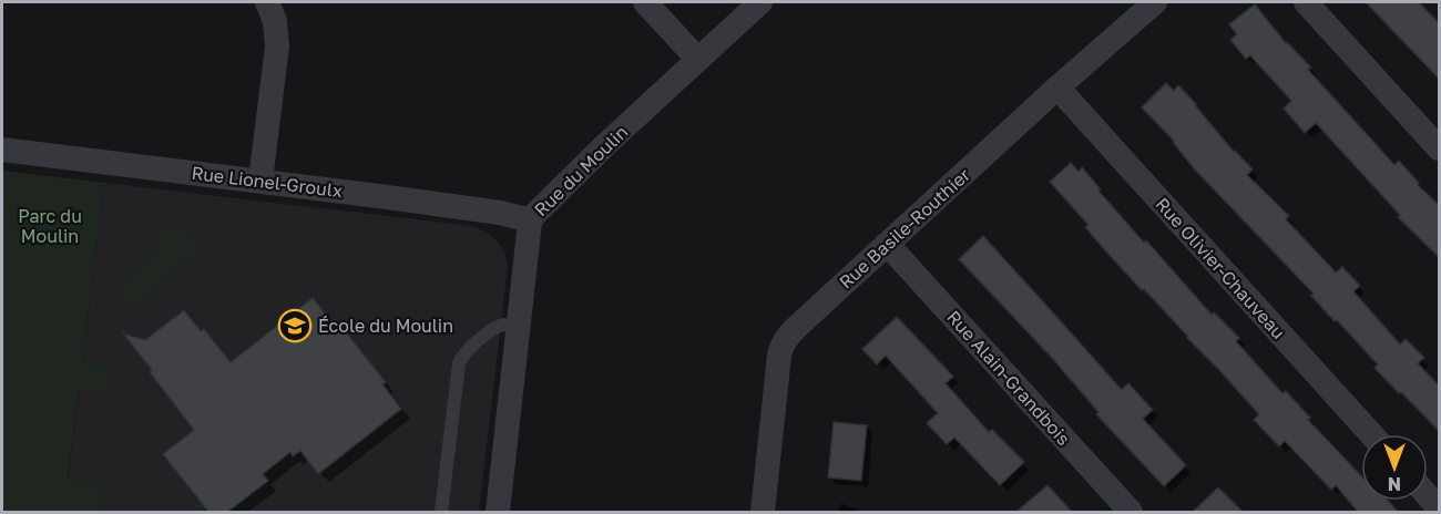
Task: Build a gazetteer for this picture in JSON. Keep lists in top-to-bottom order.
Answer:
{
  "streets": {
    "street": [
      "Rue du Moulin",
      "Rue Lionel-Groulx",
      "Rue Basile-Routhier",
      "Rue Olivier-Chauveau",
      "Rue Alain-Grandbois"
    ]
  },
  "crossings": [
    ["Rue du Moulin", "Rue Lionel-Groulx"],
    ["Rue Basile-Routhier", "Rue Olivier-Chauveau"],
    ["Rue Basile-Routhier", "Rue Alain-Grandbois"]
  ],
  "parks": ["Parc du Moulin"],
  "places": {
    "school or university": ["École du Moulin"]
  },
  "north": "bottom"
}
